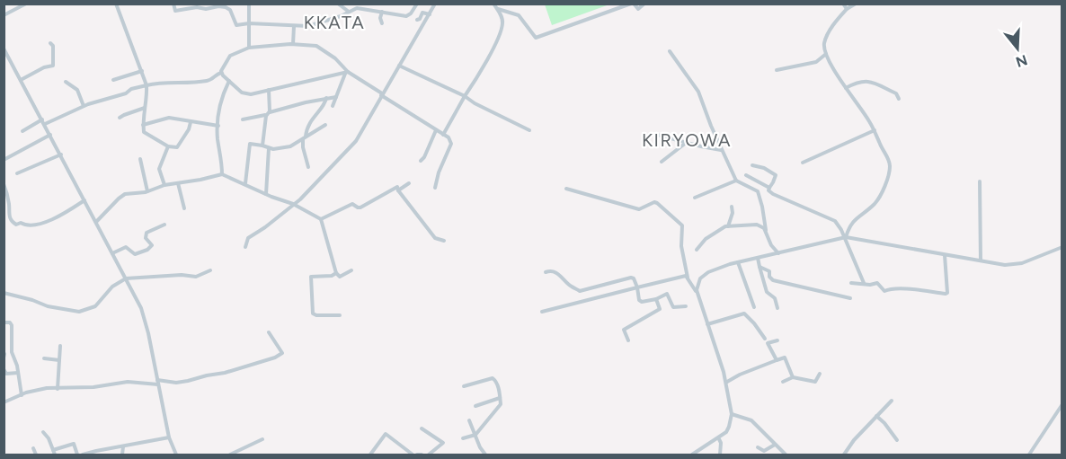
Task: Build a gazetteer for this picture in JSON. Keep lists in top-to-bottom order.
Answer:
{
  "districts": ["KKATA", "KIRYOWA"],
  "north": "bottom"
}
